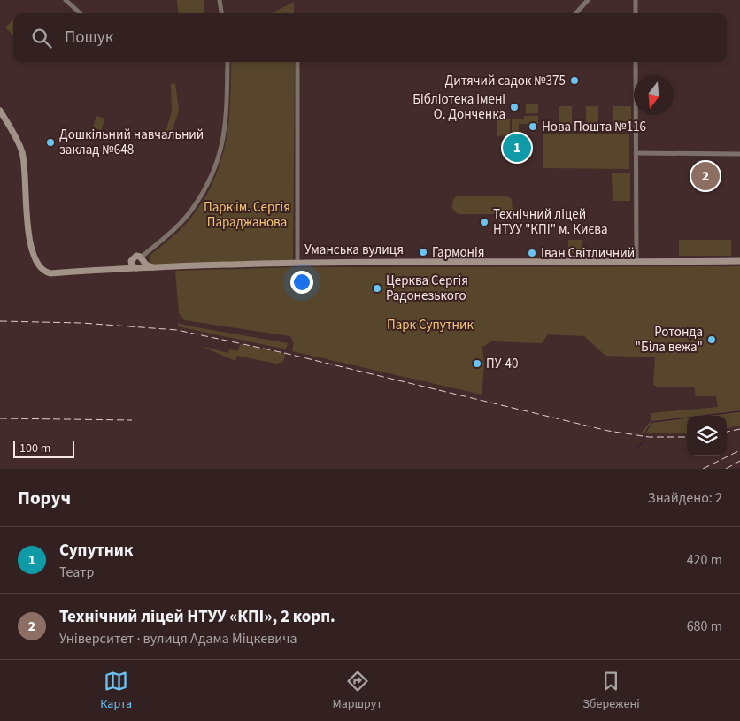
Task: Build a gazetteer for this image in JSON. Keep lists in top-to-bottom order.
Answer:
{
  "streets": {
    "street": ["Уманська вулиця"]
  },
  "parks": ["Парк ім. Сергія Параджанова", "Парк Супутник"],
  "places": [
    "Дитячий садок №375",
    "Бібліотека імені О. Донченка",
    "Нова Пошта №116",
    "Дошкільний навчальний заклад №648",
    "Технічний ліцей НТУУ \"КПІ\" м. Києва",
    "Гармонія",
    "Іван Світличний",
    "Церква Сергія Радонезького",
    "Ротонда \"Біла вежа\"",
    "ПУ-40"
  ],
  "scale_bar": "100 m",
  "north": "bottom",
  "page": {
    "search": "Пошук",
    "pins": ["1", "2"],
    "scale": "100 m",
    "heading": ["Поруч", "Знайдено: 2"],
    "list": [
      {
        "mark": "1",
        "name": "Супутник",
        "note": "Театр",
        "value": "420 m"
      },
      {
        "mark": "2",
        "name": "Технічний ліцей НТУУ «КПІ», 2 корп.",
        "note": "Університет · вулиця Адама Міцкевича",
        "value": "680 m"
      }
    ],
    "nav": ["Карта", "Маршрут", "Збережені"]
  }
}
